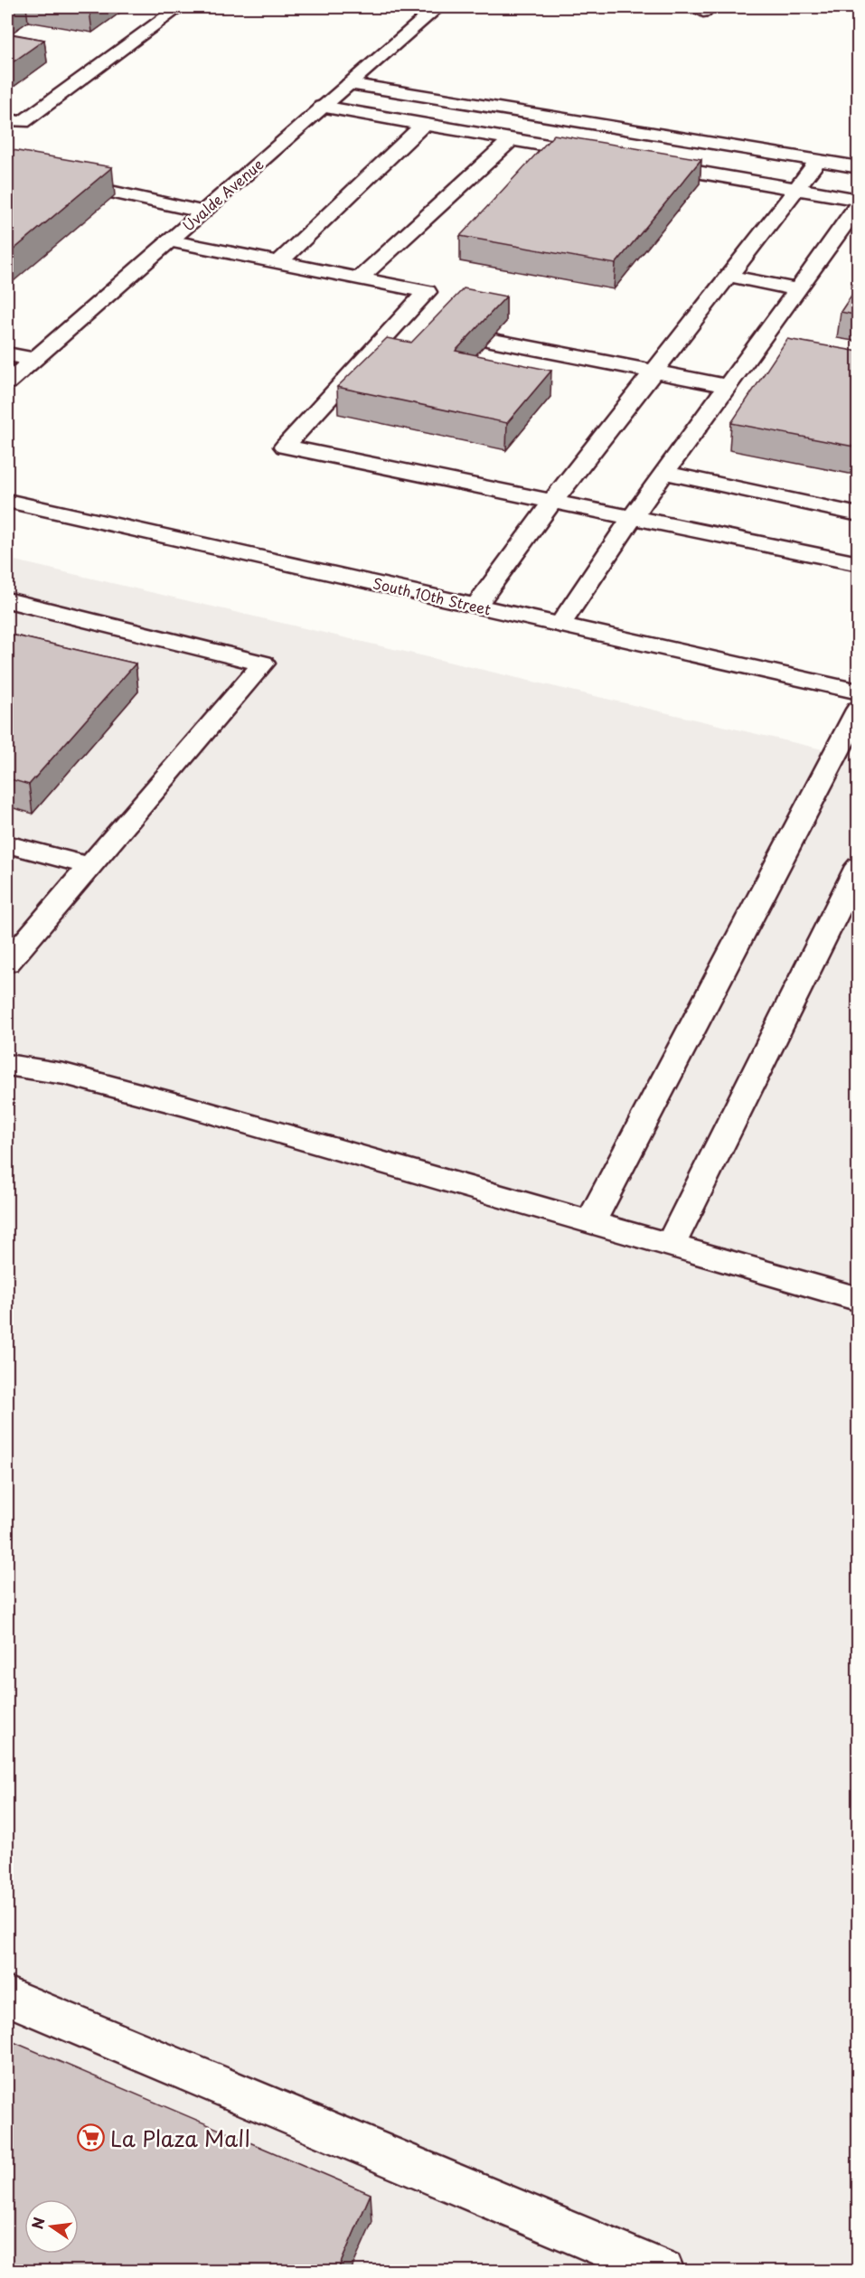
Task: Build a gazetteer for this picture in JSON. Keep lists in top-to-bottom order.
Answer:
{
  "streets": {
    "street": ["Uvalde Avenue", "South 10th Street"]
  },
  "places": {
    "supermarket": ["La Plaza Mall"]
  },
  "north": "left"
}
